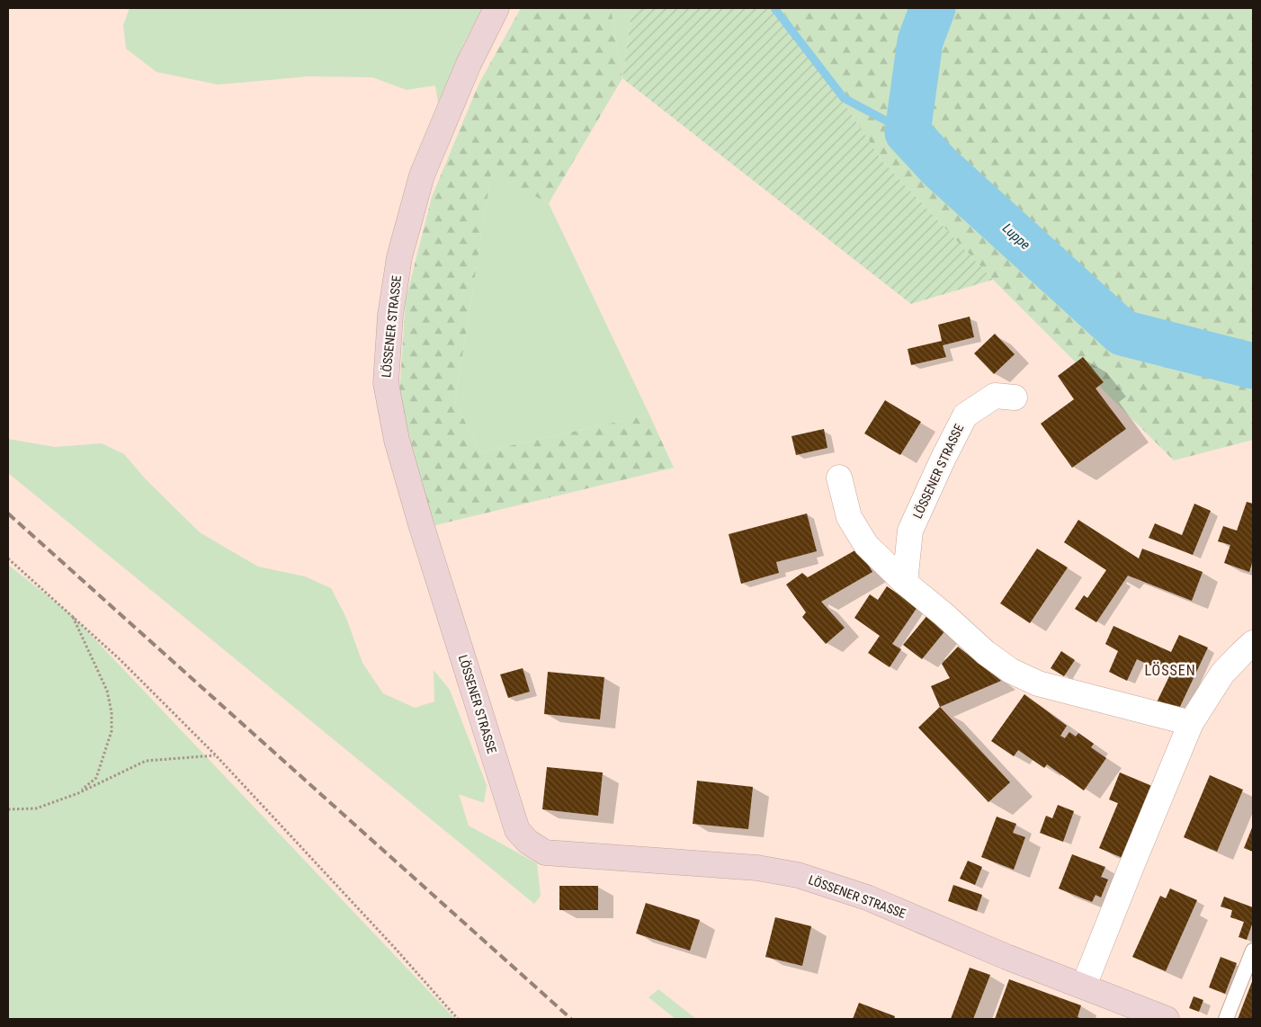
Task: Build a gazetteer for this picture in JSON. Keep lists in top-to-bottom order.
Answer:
{
  "streets": {
    "street": ["LÖSSENER STRASSE"]
  },
  "districts": ["LÖSSEN"],
  "water": ["Luppe"]
}
